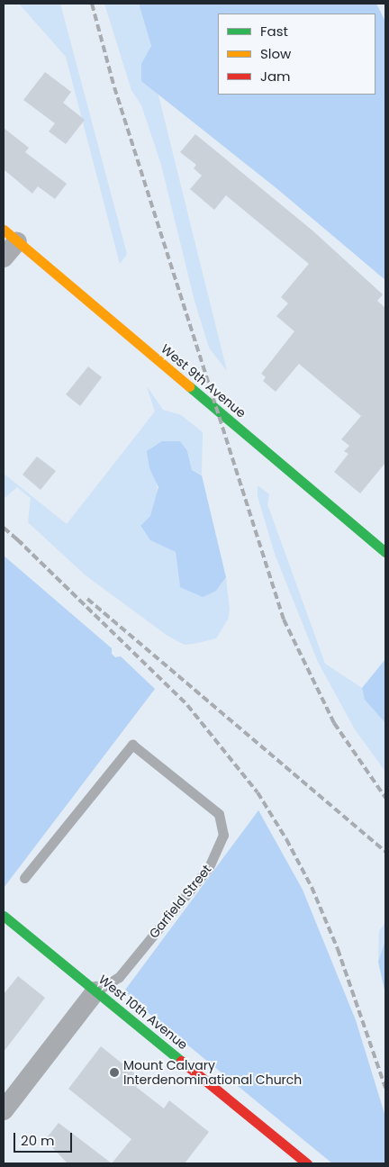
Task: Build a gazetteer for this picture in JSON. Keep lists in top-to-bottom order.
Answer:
{
  "streets": {
    "street": ["West 9th Avenue", "Garfield Street", "West 10th Avenue"]
  },
  "crossings": [
    ["Garfield Street", "West 10th Avenue"]
  ],
  "places": ["Mount Calvary Interdenominational Church"],
  "legend": ["Fast", "Slow", "Jam"],
  "scale_bar": "20 m"
}
